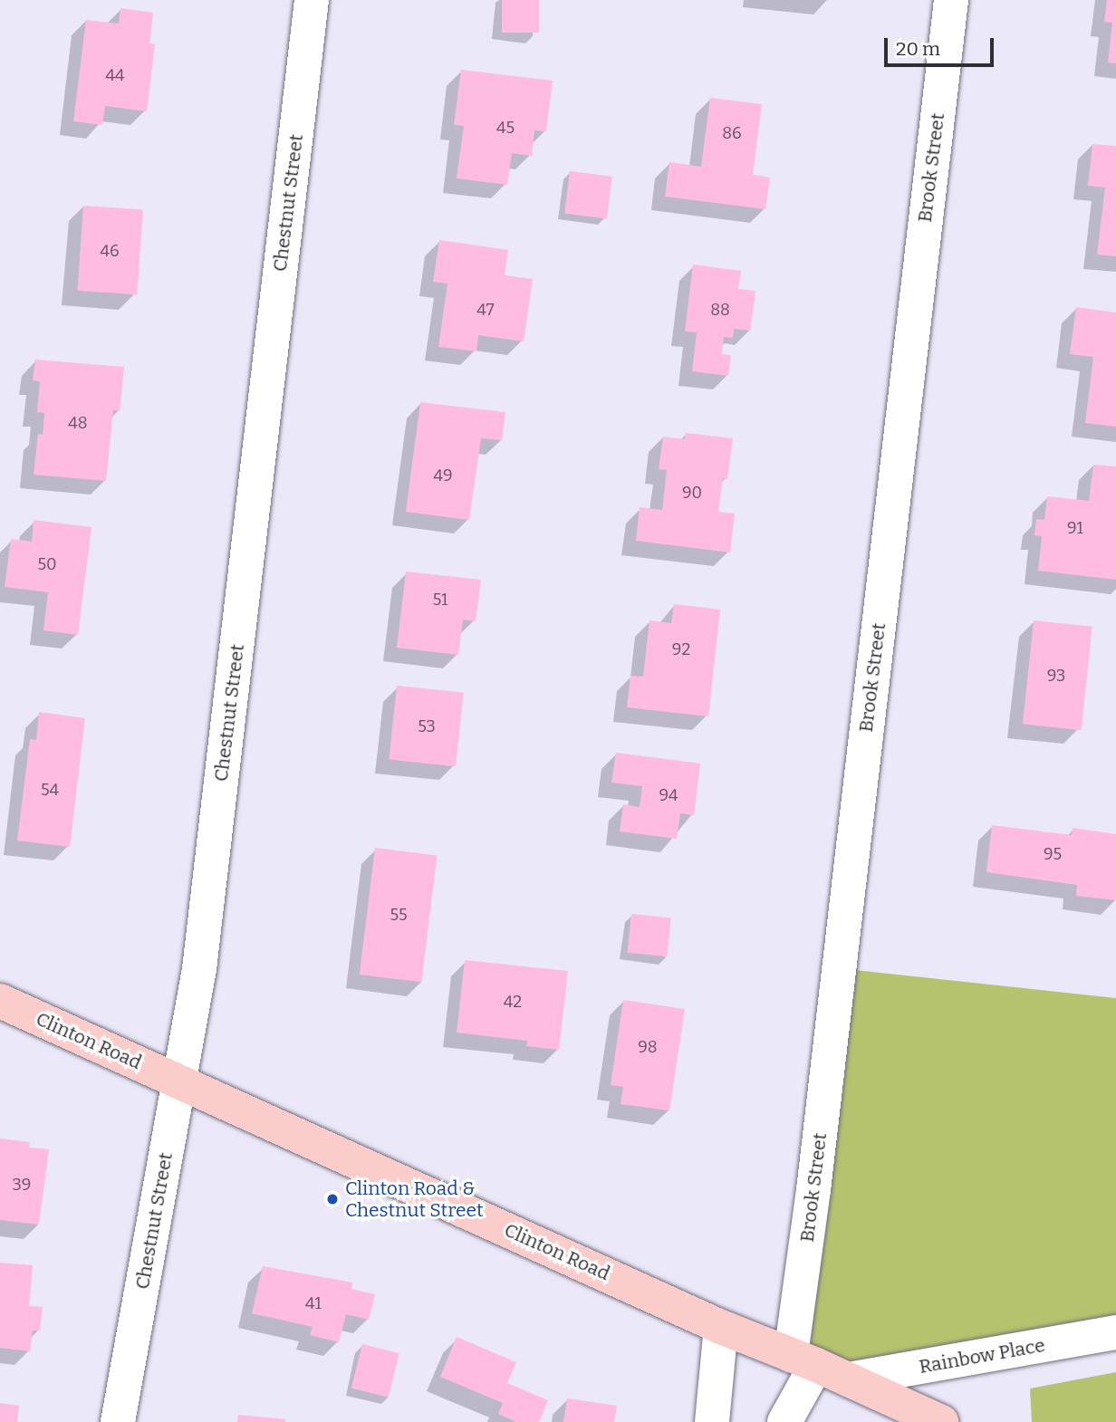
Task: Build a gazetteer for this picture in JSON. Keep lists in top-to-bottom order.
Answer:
{
  "streets": {
    "main road": ["Clinton Road"],
    "street": ["Brook Street", "Chestnut Street", "Rainbow Place"]
  },
  "crossings": [
    ["Brook Street", "Clinton Road"],
    ["Chestnut Street", "Clinton Road"],
    ["Clinton Road", "Rainbow Place"]
  ],
  "places": ["Clinton Road & Chestnut Street"],
  "house_numbers": [
    "44",
    "45",
    "86",
    "46",
    "47",
    "88",
    "48",
    "49",
    "90",
    "91",
    "50",
    "51",
    "92",
    "93",
    "53",
    "54",
    "94",
    "95",
    "55",
    "42",
    "98",
    "39",
    "41"
  ],
  "scale_bar": "20 m"
}
